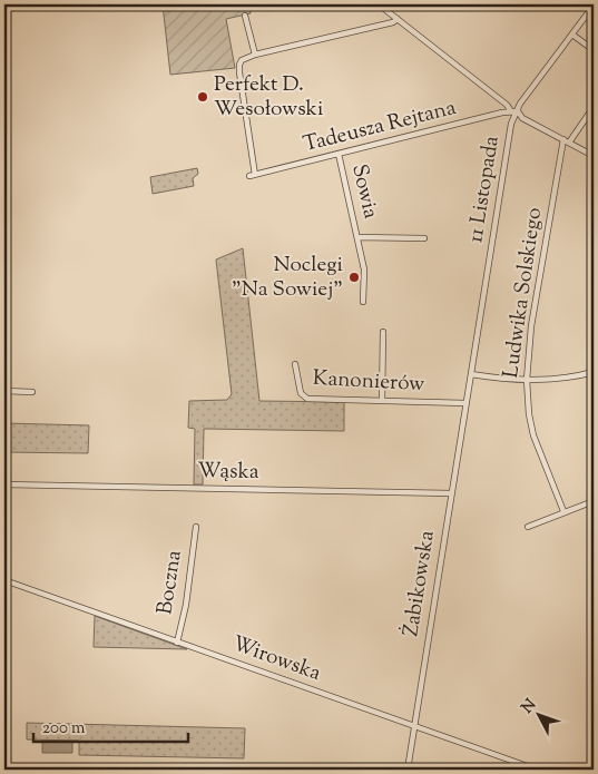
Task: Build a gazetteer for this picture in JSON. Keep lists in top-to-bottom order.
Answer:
{
  "streets": {
    "street": [
      "Tadeusza Rejtana",
      "11 Listopada",
      "Sowia",
      "Ludwika Solskiego",
      "Kanonierów",
      "Wąska",
      "Boczna",
      "Żabikowska",
      "Wirowska"
    ]
  },
  "crossings": [
    ["Tadeusza Rejtana", "11 Listopada"],
    ["Tadeusza Rejtana", "Sowia"],
    ["11 Listopada", "Kanonierów"],
    ["11 Listopada", "Żabikowska"],
    ["Kanonierów", "Żabikowska"],
    ["Wąska", "Żabikowska"],
    ["Boczna", "Wirowska"],
    ["Żabikowska", "Wirowska"]
  ],
  "places": ["Perfekt D. Wesołowski", "Noclegi \"Na Sowiej\""],
  "scale_bar": "200 m",
  "north": "top left"
}
